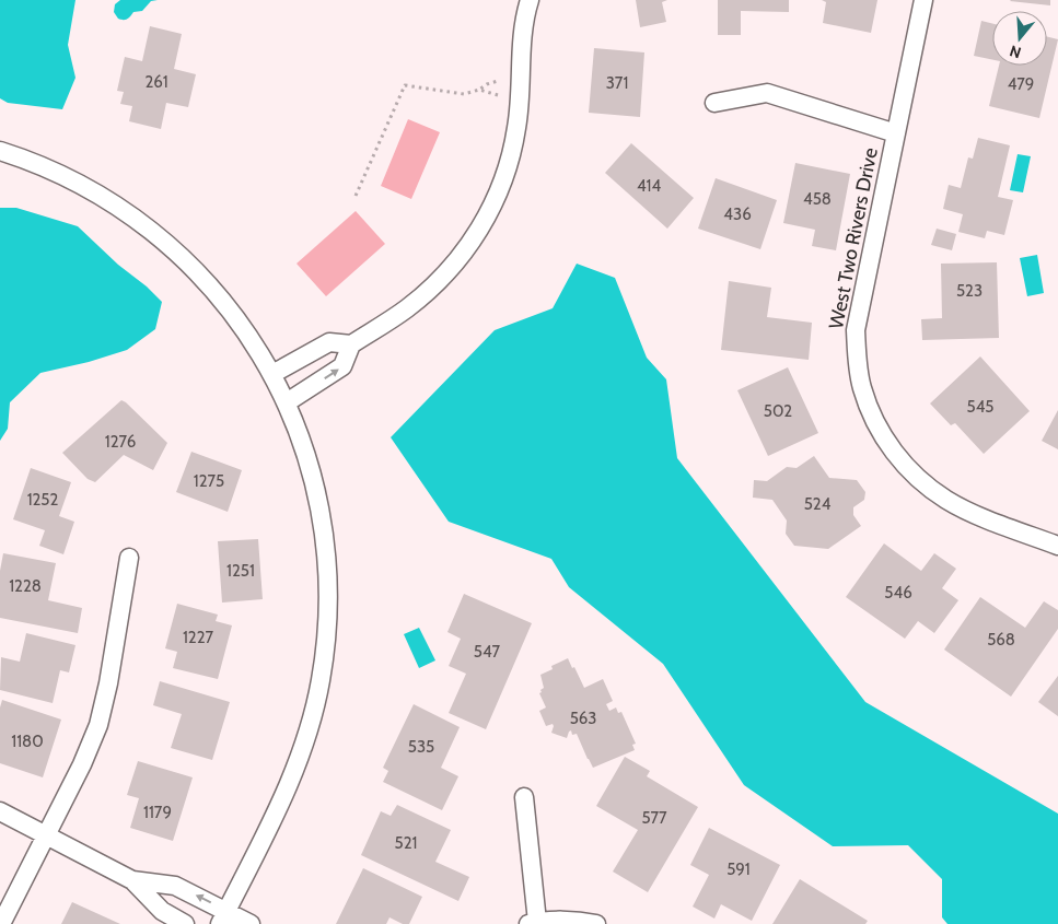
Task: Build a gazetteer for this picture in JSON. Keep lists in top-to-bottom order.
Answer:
{
  "streets": {
    "street": ["West Two Rivers Drive"]
  },
  "house_numbers": [
    "261",
    "371",
    "479",
    "414",
    "458",
    "436",
    "523",
    "545",
    "502",
    "1276",
    "1275",
    "1252",
    "524",
    "1251",
    "1228",
    "546",
    "1227",
    "568",
    "547",
    "563",
    "1180",
    "535",
    "1179",
    "577",
    "521",
    "591"
  ],
  "north": "bottom"
}
